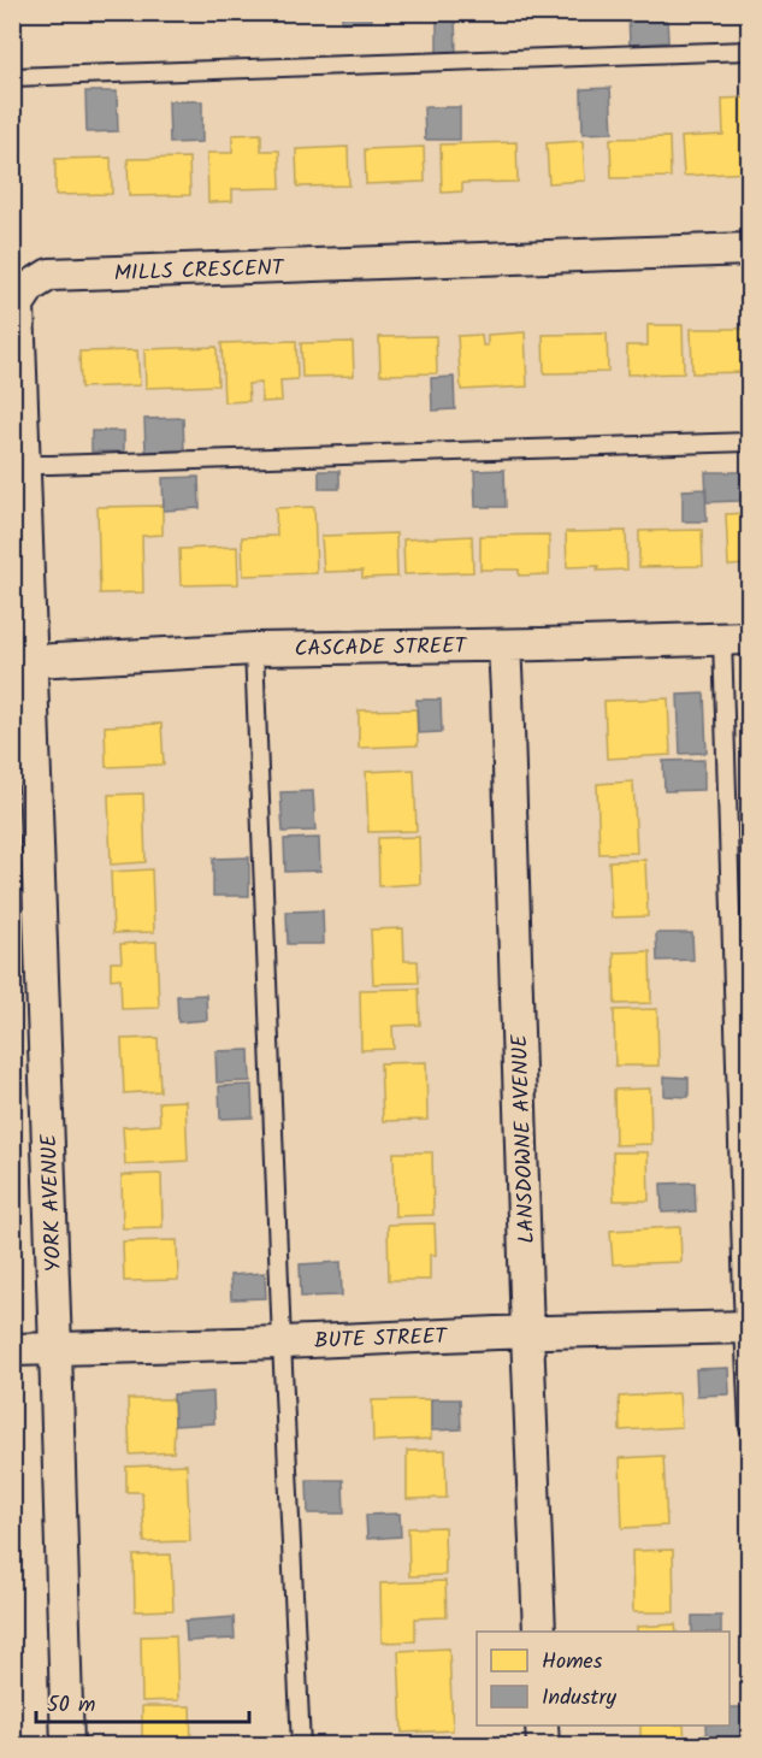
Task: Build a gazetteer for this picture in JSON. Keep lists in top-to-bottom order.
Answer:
{
  "streets": {
    "street": [
      "MILLS CRESCENT",
      "CASCADE STREET",
      "LANSDOWNE AVENUE",
      "YORK AVENUE",
      "BUTE STREET"
    ]
  },
  "crossings": [
    ["MILLS CRESCENT", "CASCADE STREET"],
    ["MILLS CRESCENT", "YORK AVENUE"],
    ["CASCADE STREET", "LANSDOWNE AVENUE"],
    ["CASCADE STREET", "YORK AVENUE"],
    ["LANSDOWNE AVENUE", "BUTE STREET"],
    ["YORK AVENUE", "BUTE STREET"]
  ],
  "legend": ["Homes", "Industry"],
  "scale_bar": "50 m"
}
